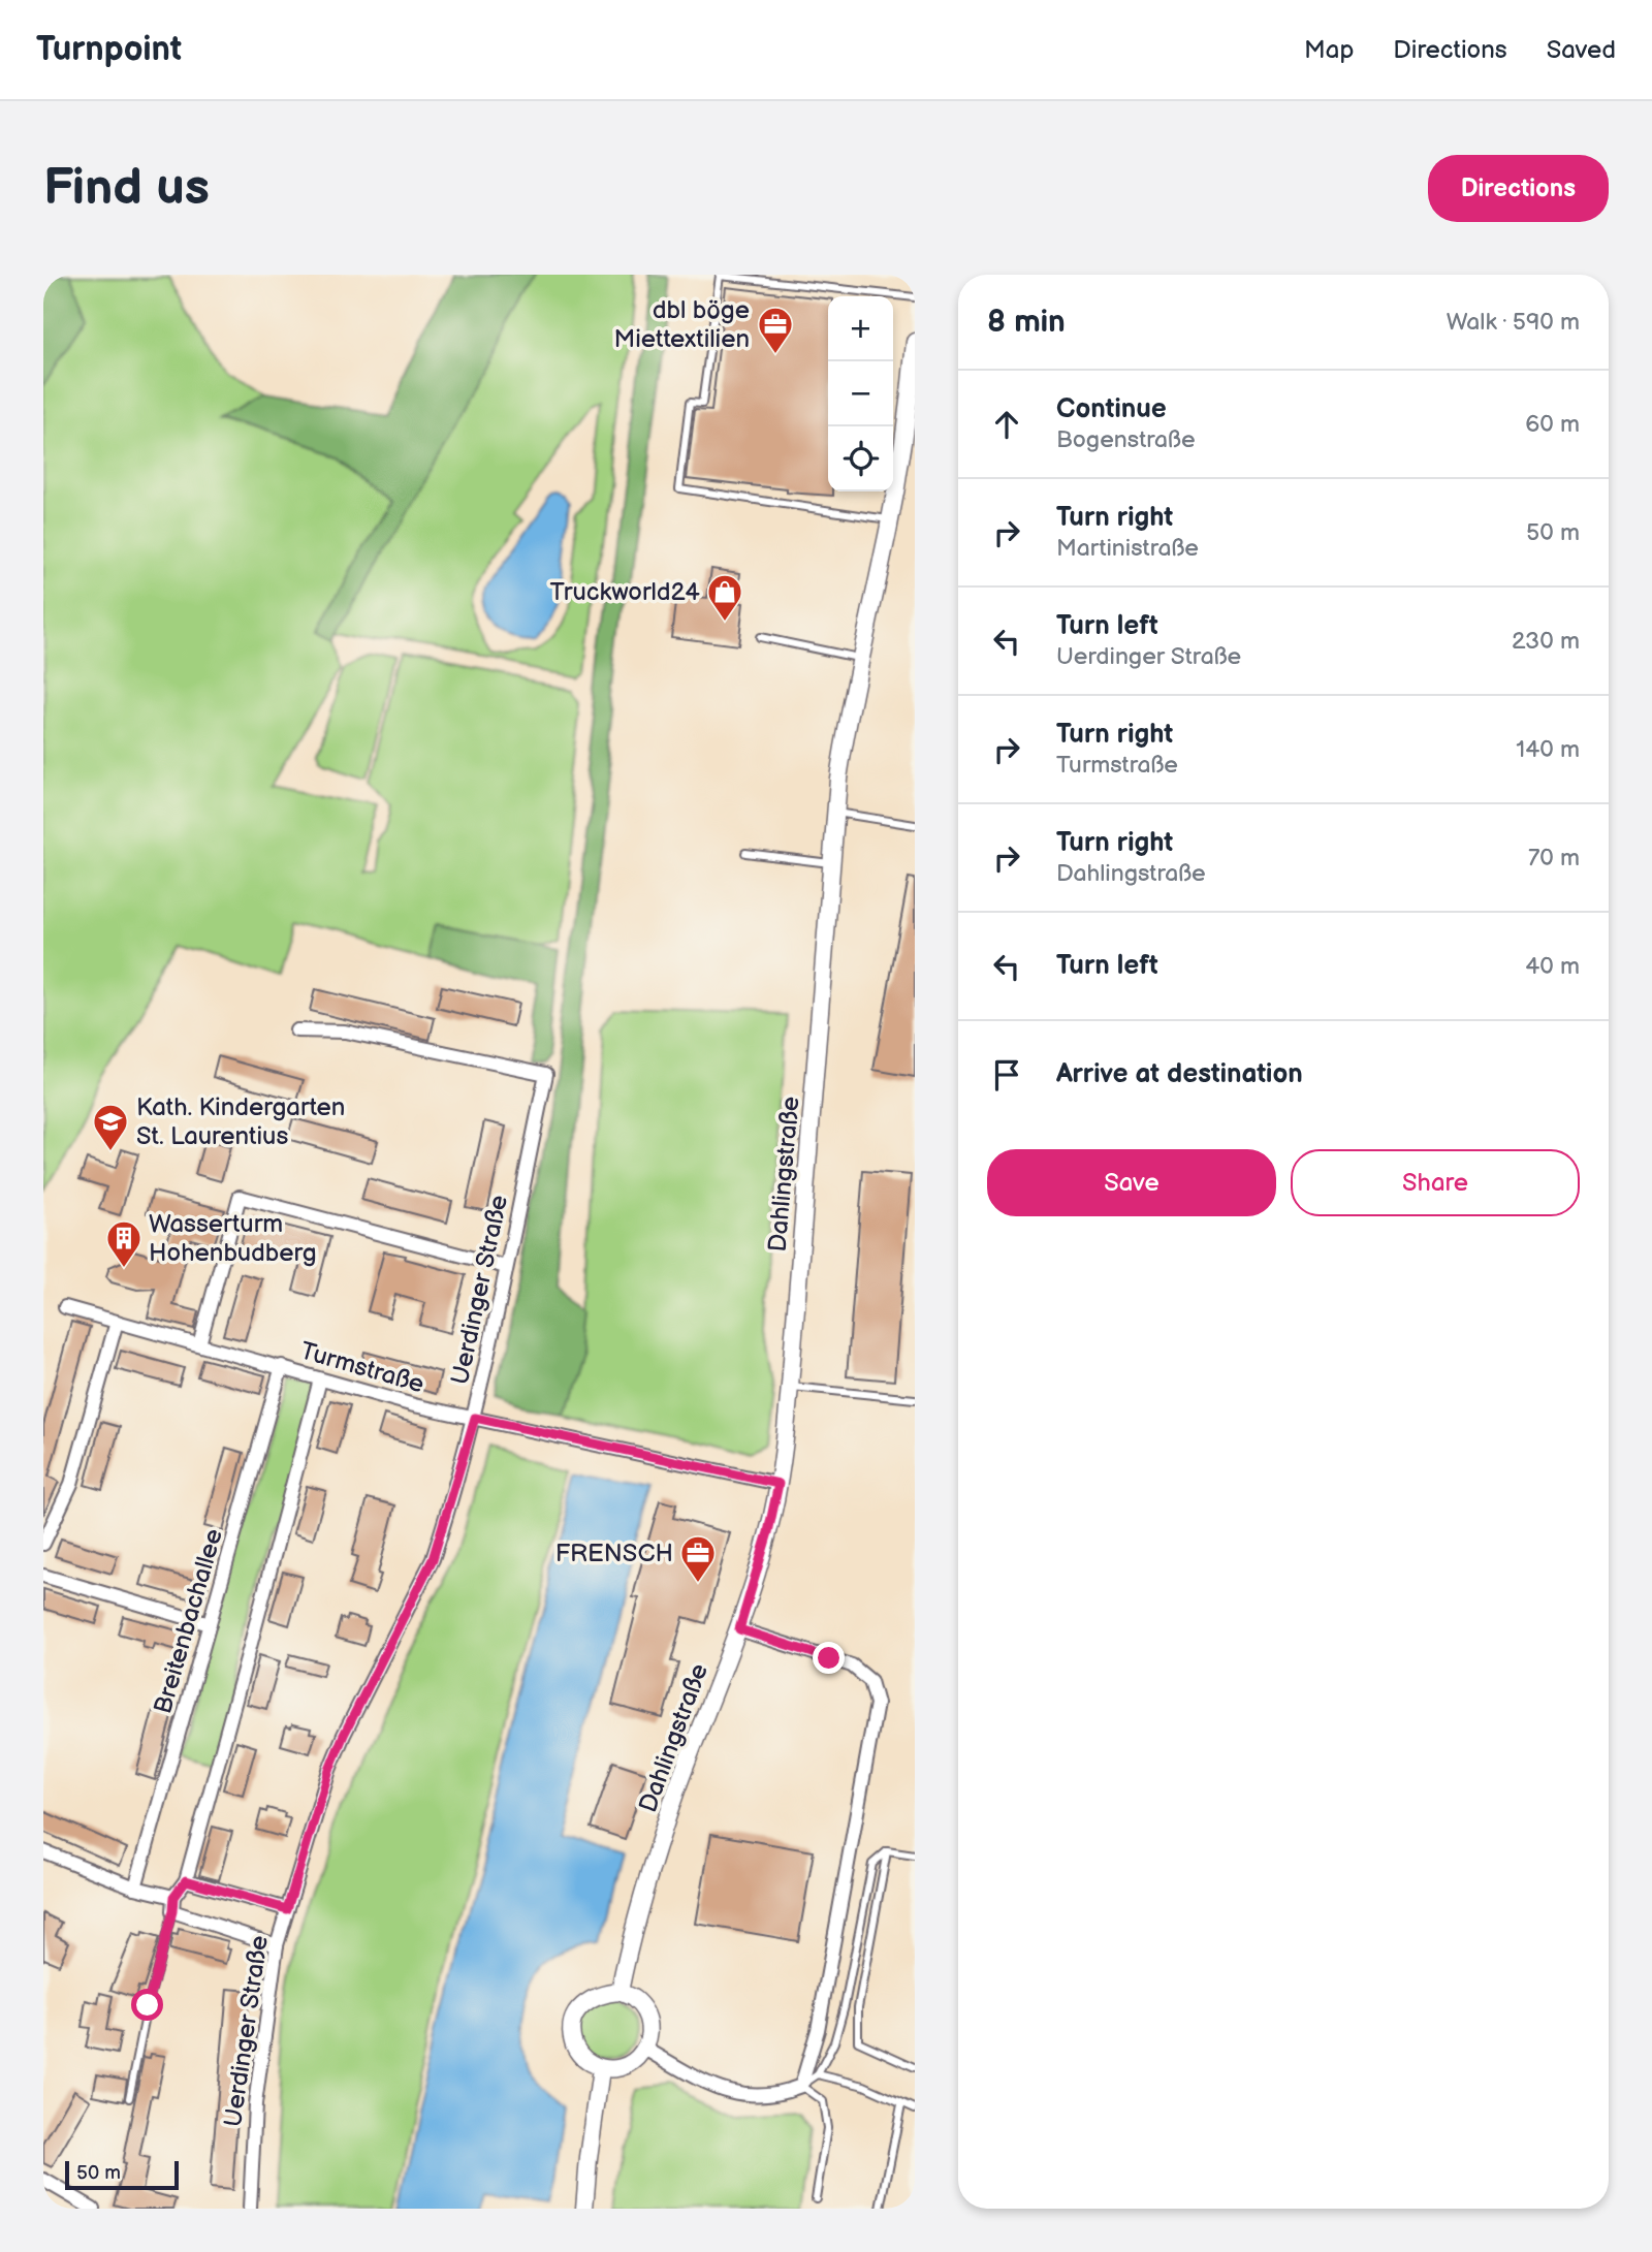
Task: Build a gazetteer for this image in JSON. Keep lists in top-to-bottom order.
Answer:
{
  "streets": {
    "street": [
      "Dahlingstraße",
      "Uerdinger Straße",
      "Turmstraße",
      "Breitenbachallee"
    ]
  },
  "crossings": [
    ["Dahlingstraße", "Turmstraße"],
    ["Uerdinger Straße", "Turmstraße"],
    ["Turmstraße", "Breitenbachallee"]
  ],
  "places": {
    "office": ["dbl böge Miettextilien", "FRENSCH"],
    "shop": ["Truckworld24"],
    "school or university": ["Kath. Kindergarten St. Laurentius"],
    "building": ["Wasserturm Hohenbudberg"]
  },
  "scale_bar": "50 m",
  "page": {
    "header": "Turnpoint",
    "nav": ["Map", "Directions", "Saved"],
    "buttons": [
      "Directions",
      ["Save", "Share"]
    ],
    "title": "Find us",
    "heading": ["8 min", "Walk · 590 m"],
    "map_buttons": ["+", "−"],
    "list": [
      ["Continue", "Bogenstraße", "60 m"],
      ["Turn right", "Martinistraße", "50 m"],
      ["Turn left", "Uerdinger Straße", "230 m"],
      ["Turn right", "Turmstraße", "140 m"],
      ["Turn right", "Dahlingstraße", "70 m"],
      ["Turn left", "40 m"],
      "Arrive at destination"
    ],
    "scale": "50 m"
  }
}
